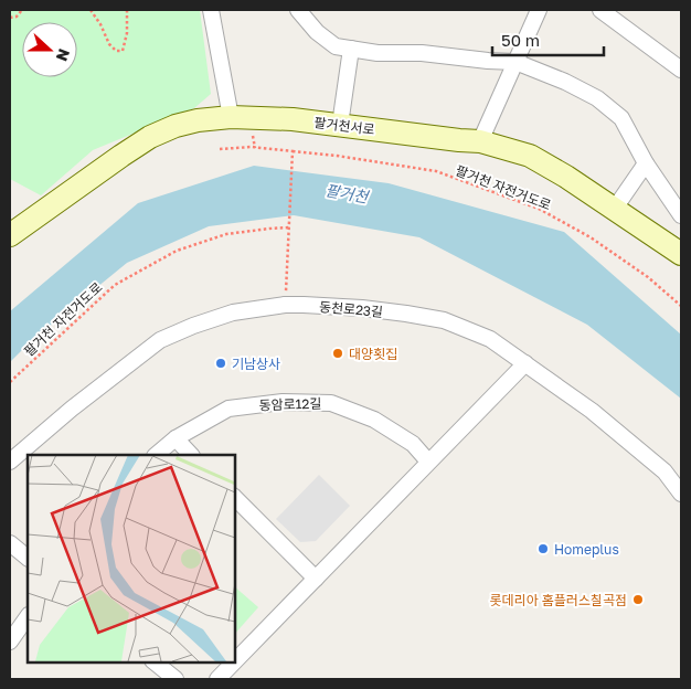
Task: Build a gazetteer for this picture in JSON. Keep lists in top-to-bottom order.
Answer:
{
  "streets": {
    "main road": ["팔거천서로"],
    "street": ["동천로23길", "동암로12길"],
    "path": ["팔거천 자전거도로"]
  },
  "water": ["팔거천"],
  "places": [
    "대양횟집",
    "기남상사",
    "Homeplus",
    "롯데리아 홈플러스칠곡점"
  ],
  "scale_bar": "50 m",
  "north": "right"
}
